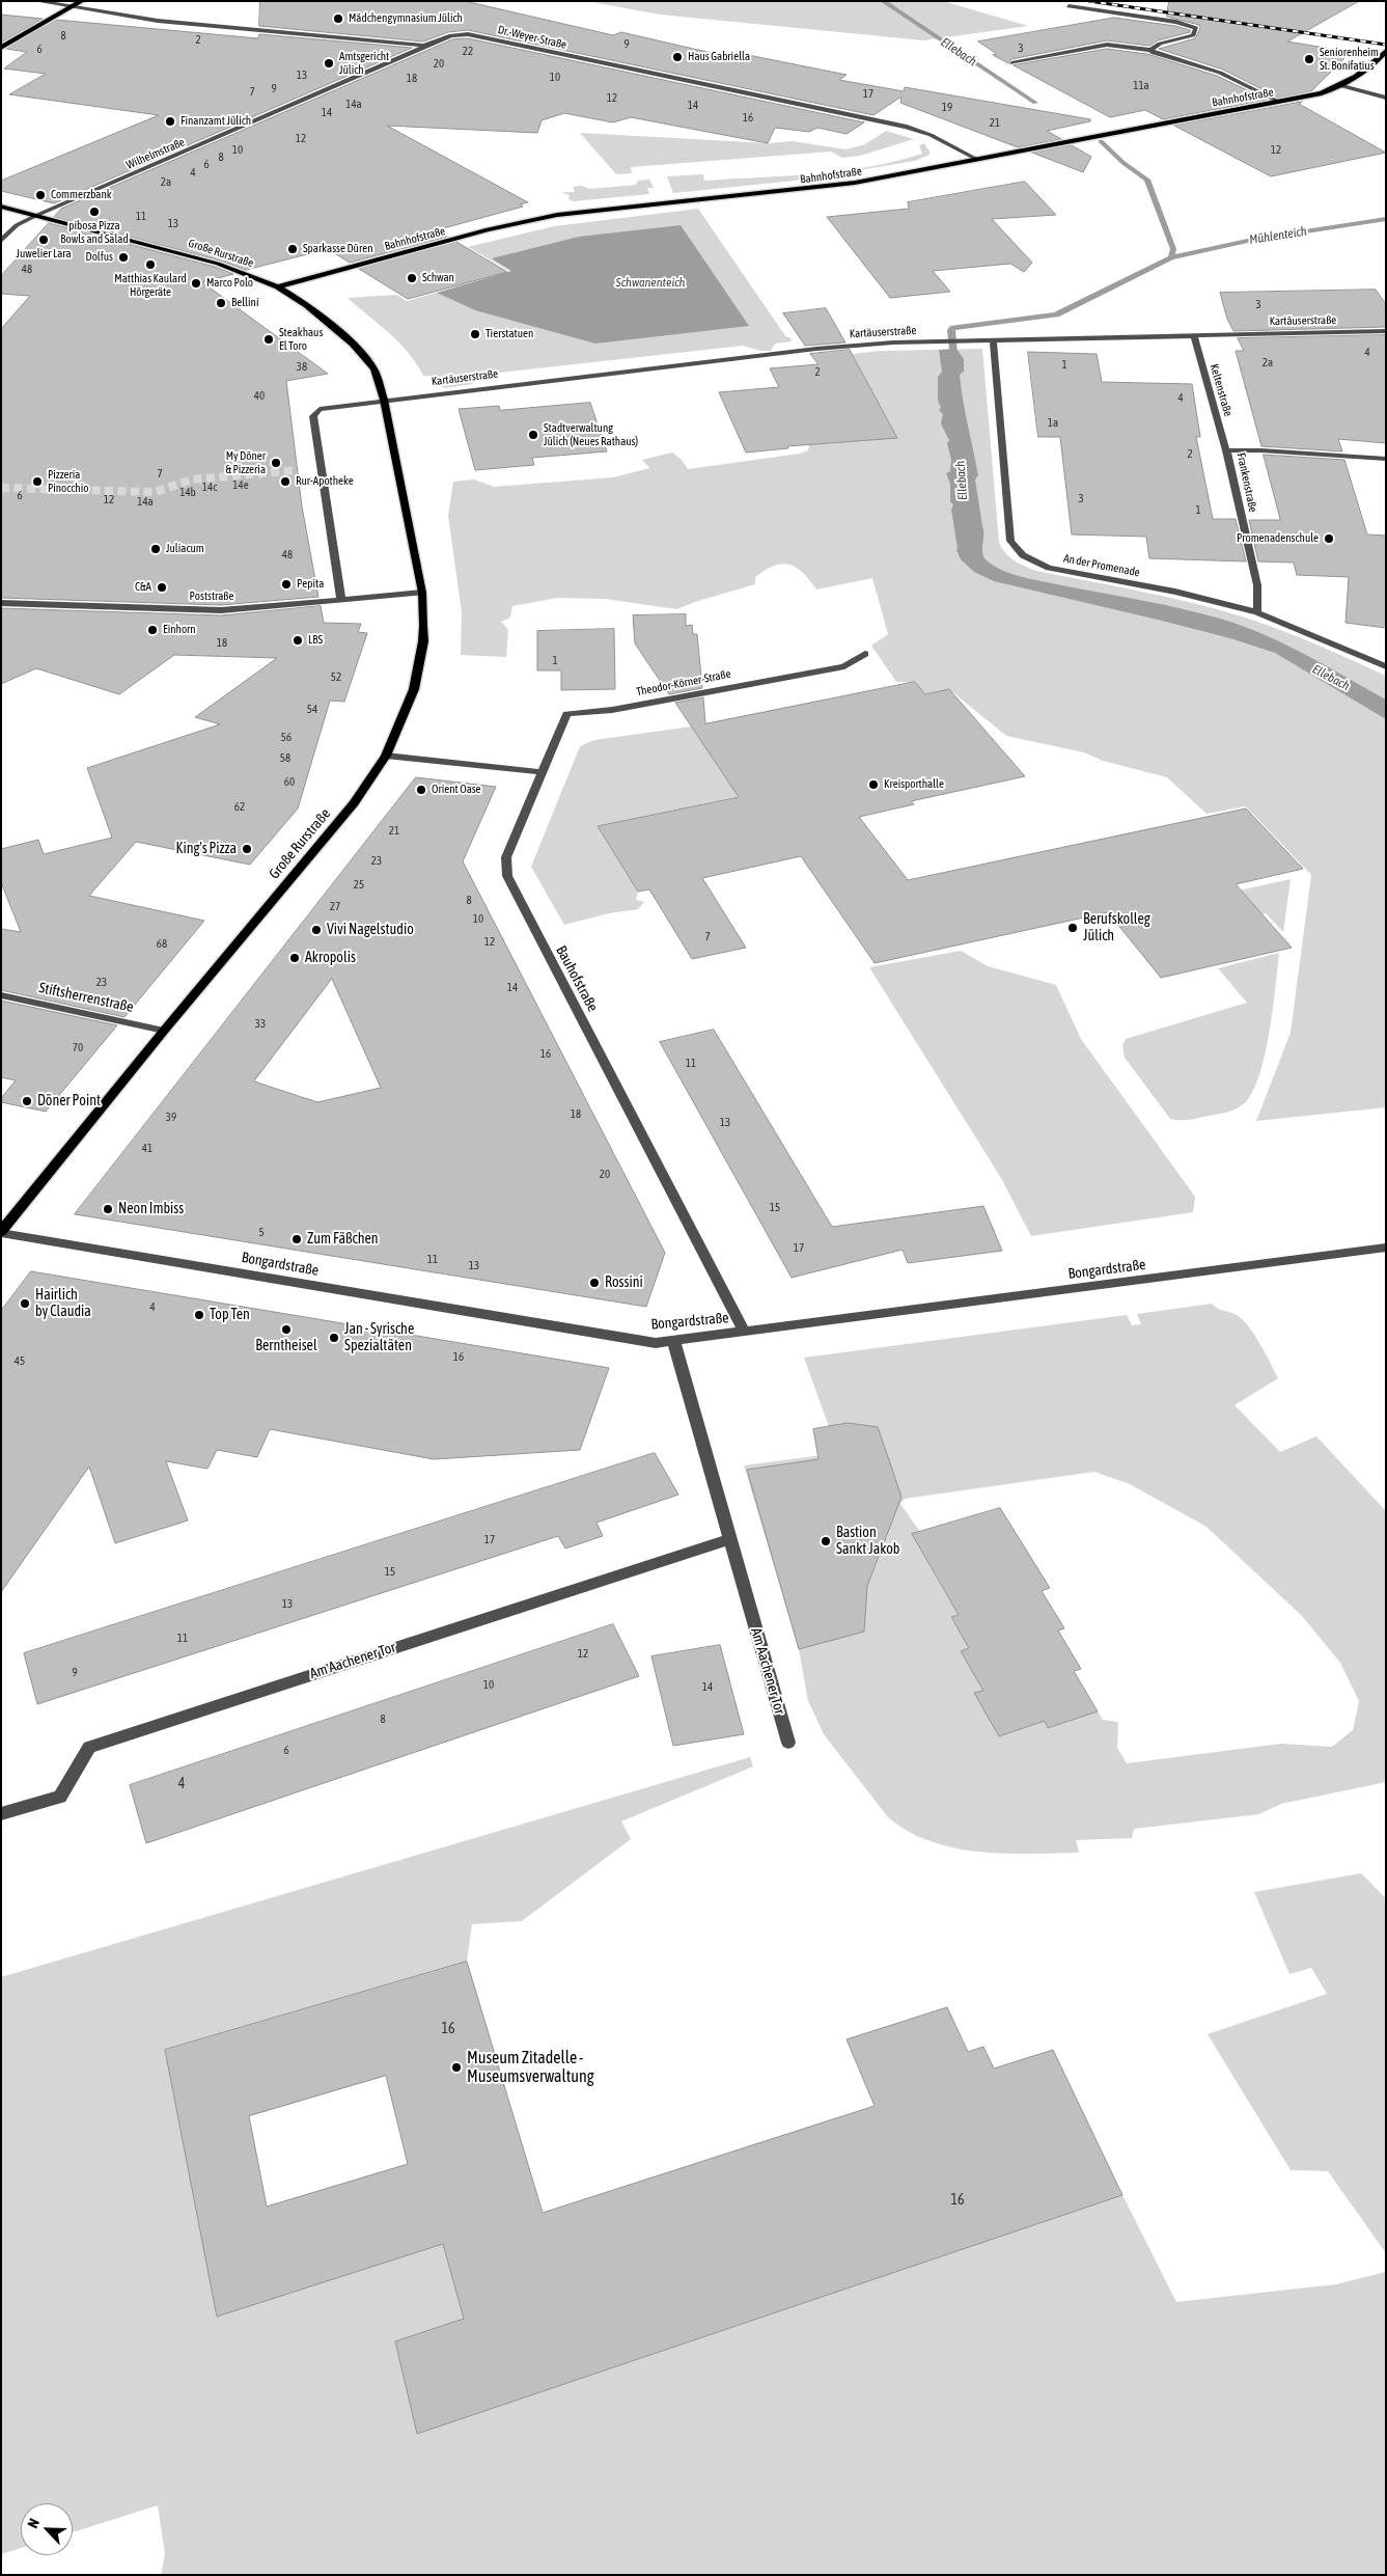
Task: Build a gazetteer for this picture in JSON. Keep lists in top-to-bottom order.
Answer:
{
  "streets": {
    "main road": ["Bahnhofstraße", "Große Rurstraße"],
    "street": [
      "Dr.-Weyer-Straße",
      "Wilhelmstraße",
      "Kartäuserstraße",
      "Keltenstraße",
      "Frankenstraße",
      "An der Promenade",
      "Poststraße",
      "Theodor-Körner-Straße",
      "Bauhofstraße",
      "Stiftsherrenstraße",
      "Bongardstraße",
      "Am Aachener Tor"
    ]
  },
  "crossings": [
    ["Dr.-Weyer-Straße", "Bahnhofstraße"],
    ["Dr.-Weyer-Straße", "Wilhelmstraße"],
    ["Bahnhofstraße", "Große Rurstraße"],
    ["Wilhelmstraße", "Große Rurstraße"],
    ["Große Rurstraße", "Kartäuserstraße"],
    ["Große Rurstraße", "Poststraße"],
    ["Große Rurstraße", "Stiftsherrenstraße"],
    ["Große Rurstraße", "Bongardstraße"],
    ["Kartäuserstraße", "Keltenstraße"],
    ["Kartäuserstraße", "An der Promenade"],
    ["Keltenstraße", "Frankenstraße"],
    ["Frankenstraße", "An der Promenade"],
    ["Theodor-Körner-Straße", "Bauhofstraße"],
    ["Bauhofstraße", "Bongardstraße"],
    ["Bongardstraße", "Am Aachener Tor"]
  ],
  "water": ["Ellebach", "Mühlenteich", "Schwanenteich"],
  "places": [
    "Mädchengymnasium Jülich",
    "Haus Gabriella",
    "Seniorenheim St. Bonifatius",
    "Amtsgericht Jülich",
    "Finanzamt Jülich",
    "Commerzbank",
    "pibosa Pizza Bowls and Salad",
    "Juwelier Lara",
    "Sparkasse Düren",
    "Dolfus",
    "Matthias Kaulard Hörgeräte",
    "Schwan",
    "Marco Polo",
    "Bellini",
    "Tierstatuen",
    "Steakhaus El Toro",
    "Stadtverwaltung Jülich (Neues Rathaus)",
    "My Döner & Pizzeria",
    "Pizzeria Pinocchio",
    "Rur-Apotheke",
    "Promenadenschule",
    "Juliacum",
    "Pepita",
    "C&A",
    "Einhorn",
    "LBS",
    "Kreisporthalle",
    "Orient Oase",
    "King's Pizza",
    "Berufskolleg Jülich",
    "Vivi Nagelstudio",
    "Akropolis",
    "Döner Point",
    "Neon Imbiss",
    "Zum Fäßchen",
    "Rossini",
    "Hairlich by Claudia",
    "Top Ten",
    "Berntheisel",
    "Jan - Syrische Spezialtäten",
    "Bastion Sankt Jakob",
    "Museum Zitadelle - Museumsverwaltung"
  ],
  "house_numbers": [
    "8",
    "2",
    "9",
    "3",
    "6",
    "22",
    "20",
    "13",
    "10",
    "18",
    "11a",
    "9",
    "7",
    "17",
    "12",
    "14a",
    "14",
    "19",
    "14",
    "16",
    "21",
    "12",
    "10",
    "12",
    "8",
    "6",
    "4",
    "2a",
    "11",
    "13",
    "48",
    "3",
    "4",
    "2a",
    "1",
    "38",
    "2",
    "40",
    "4",
    "1a",
    "2",
    "7",
    "14e",
    "14c",
    "14b",
    "6",
    "3",
    "12",
    "14a",
    "1",
    "48",
    "18",
    "1",
    "52",
    "54",
    "56",
    "58",
    "60",
    "62",
    "21",
    "23",
    "25",
    "8",
    "27",
    "10",
    "7",
    "12",
    "68",
    "23",
    "14",
    "33",
    "70",
    "16",
    "11",
    "18",
    "39",
    "13",
    "41",
    "20",
    "15",
    "5",
    "17",
    "11",
    "13",
    "4",
    "16",
    "45",
    "17",
    "15",
    "13",
    "11",
    "12",
    "9",
    "10",
    "14",
    "8",
    "6",
    "4",
    "16",
    "16"
  ],
  "north": "top left"
}
